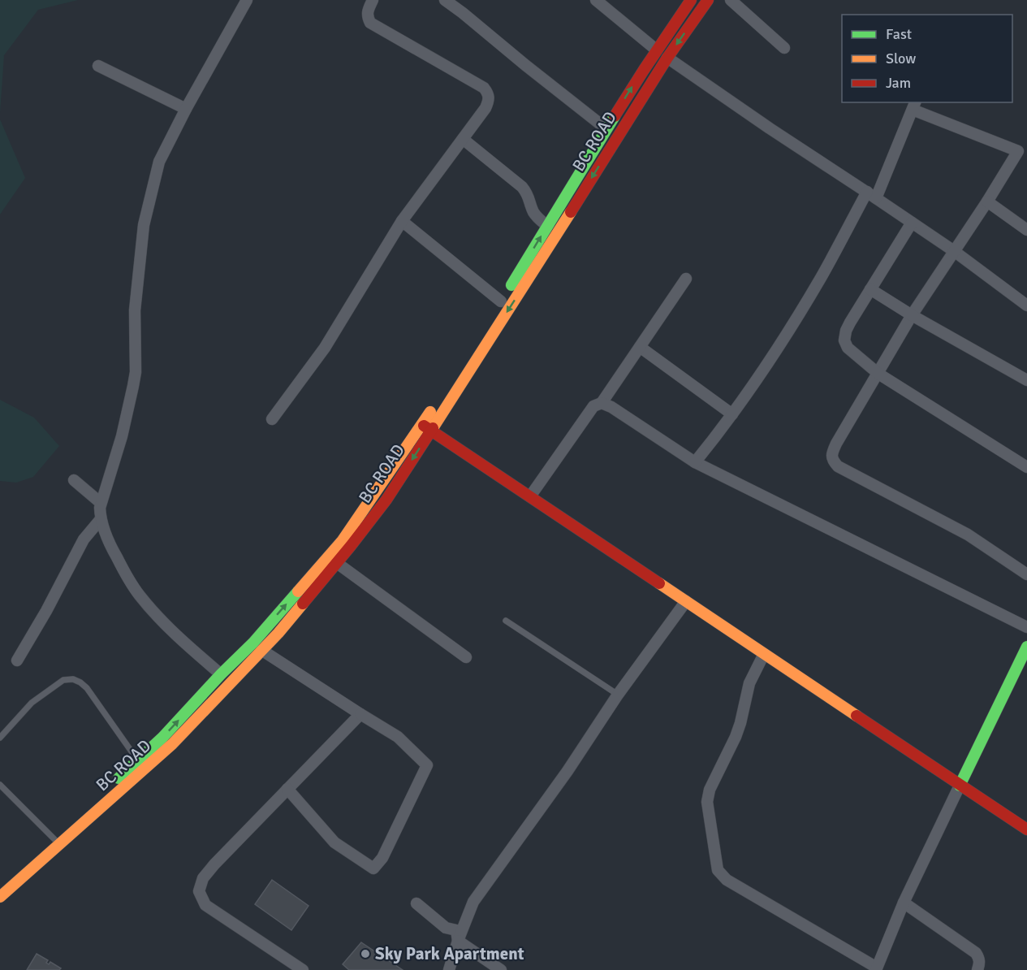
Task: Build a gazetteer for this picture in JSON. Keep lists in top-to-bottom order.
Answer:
{
  "streets": {
    "street": ["BC ROAD"]
  },
  "places": ["Sky Park Apartment"],
  "legend": ["Fast", "Slow", "Jam"]
}
